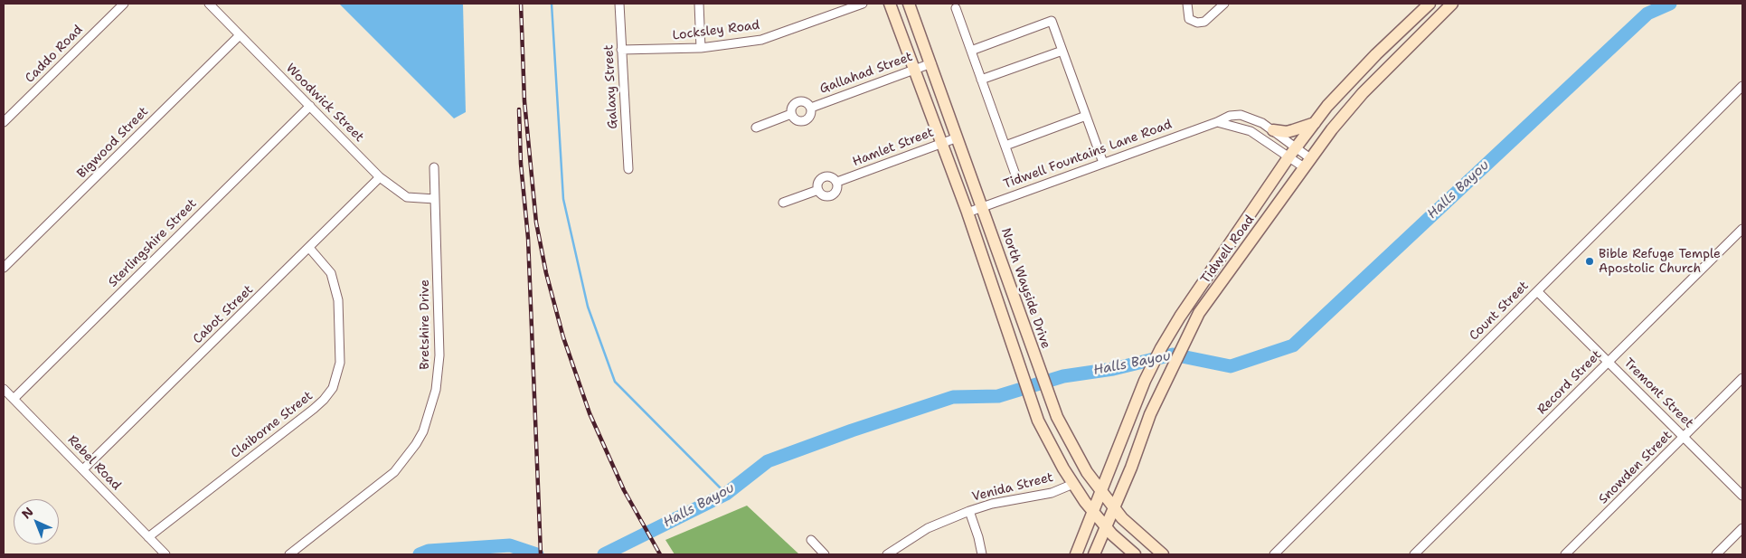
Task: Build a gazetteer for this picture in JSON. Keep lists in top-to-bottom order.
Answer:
{
  "streets": {
    "main road": ["Tidwell Road", "North Wayside Drive"],
    "street": [
      "Locksley Road",
      "Caddo Road",
      "Gallahad Street",
      "Galaxy Street",
      "Woodwick Street",
      "Bigwood Street",
      "Hamlet Street",
      "Tidwell Fountains Lane Road",
      "Sterlingshire Street",
      "Count Street",
      "Cabot Street",
      "Bretshire Drive",
      "Record Street",
      "Tremont Street",
      "Claiborne Street",
      "Rebel Road",
      "Snowden Street",
      "Venida Street"
    ]
  },
  "crossings": [
    ["Locksley Road", "Galaxy Street"],
    ["Gallahad Street", "North Wayside Drive"],
    ["Woodwick Street", "Bigwood Street"],
    ["Woodwick Street", "Sterlingshire Street"],
    ["Woodwick Street", "Cabot Street"],
    ["Woodwick Street", "Bretshire Drive"],
    ["Hamlet Street", "North Wayside Drive"],
    ["Tidwell Fountains Lane Road", "Tidwell Road"],
    ["Tidwell Fountains Lane Road", "North Wayside Drive"],
    ["Sterlingshire Street", "Rebel Road"],
    ["Tidwell Road", "North Wayside Drive"],
    ["Count Street", "Tremont Street"],
    ["Cabot Street", "Claiborne Street"],
    ["Cabot Street", "Rebel Road"],
    ["Record Street", "Tremont Street"],
    ["Tremont Street", "Snowden Street"],
    ["Claiborne Street", "Rebel Road"]
  ],
  "water": ["Halls Bayou"],
  "places": ["Bible Refuge Temple Apostolic Church"],
  "north": "top left"
}
